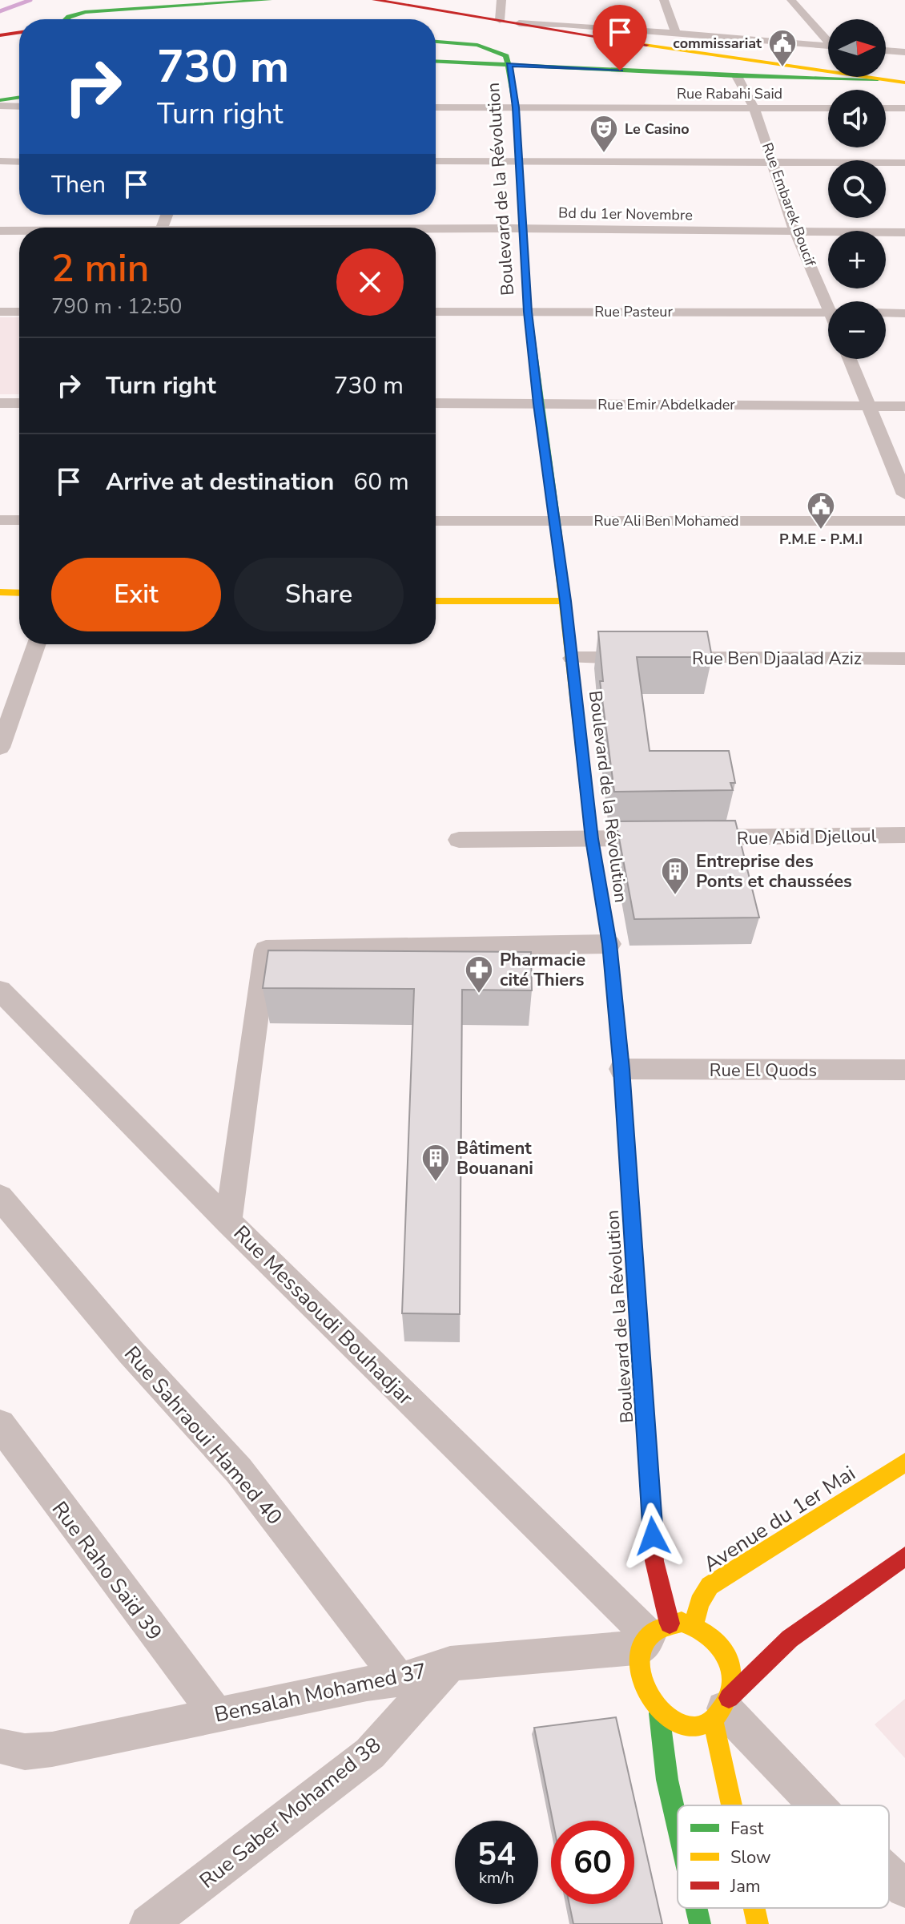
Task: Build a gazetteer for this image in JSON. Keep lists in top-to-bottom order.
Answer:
{
  "streets": {
    "main road": ["Boulevard de la Révolution", "Avenue du 1er Mai"],
    "street": [
      "Rue Rabahi Said",
      "Rue Embarek Boucif",
      "Bd du 1er Novembre",
      "Rue Pasteur",
      "Rue Emir Abdelkader",
      "Rue Ali Ben Mohamed",
      "Rue Ben Djaalad Aziz",
      "Rue Abid Djelloul",
      "Rue El Quods",
      "Rue Messaoudi Bouhadjar",
      "Rue Sahraoui Hamed 40",
      "Rue Raho Saïd 39",
      "Bensalah Mohamed 37",
      "Rue Saber Mohamed 38"
    ]
  },
  "crossings": [
    ["Rue Rabahi Said", "Boulevard de la Révolution"],
    ["Rue Rabahi Said", "Rue Embarek Boucif"],
    ["Boulevard de la Révolution", "Bd du 1er Novembre"],
    ["Boulevard de la Révolution", "Rue Pasteur"],
    ["Boulevard de la Révolution", "Rue Emir Abdelkader"],
    ["Boulevard de la Révolution", "Rue Ali Ben Mohamed"],
    ["Boulevard de la Révolution", "Rue Ben Djaalad Aziz"],
    ["Boulevard de la Révolution", "Rue El Quods"],
    ["Boulevard de la Révolution", "Rue Messaoudi Bouhadjar"],
    ["Boulevard de la Révolution", "Avenue du 1er Mai"],
    ["Boulevard de la Révolution", "Bensalah Mohamed 37"],
    ["Rue Embarek Boucif", "Bd du 1er Novembre"],
    ["Rue Messaoudi Bouhadjar", "Avenue du 1er Mai"],
    ["Rue Messaoudi Bouhadjar", "Bensalah Mohamed 37"],
    ["Rue Sahraoui Hamed 40", "Bensalah Mohamed 37"],
    ["Avenue du 1er Mai", "Bensalah Mohamed 37"],
    ["Rue Raho Saïd 39", "Bensalah Mohamed 37"],
    ["Bensalah Mohamed 37", "Rue Saber Mohamed 38"]
  ],
  "places": {
    "public building": ["commissariat", "P.M.E - P.M.I"],
    "theatre": ["Le Casino"],
    "building": ["Entreprise des Ponts et chaussées", "Bâtiment Bouanani"],
    "pharmacy": ["Pharmacie cité Thiers"]
  },
  "legend": ["Fast", "Slow", "Jam"],
  "north": "right",
  "page": {
    "map_buttons": ["+", "−"],
    "turn": ["730 m", "Turn right"],
    "then": "Then",
    "heading": ["2 min", "790 m · 12:50"],
    "list": [
      {
        "name": "Turn right",
        "value": "730 m"
      },
      {
        "name": "Arrive at destination",
        "value": "60 m"
      }
    ],
    "buttons": ["Exit", "Share"],
    "speed": "54 km/h",
    "limit": "60"
  }
}
